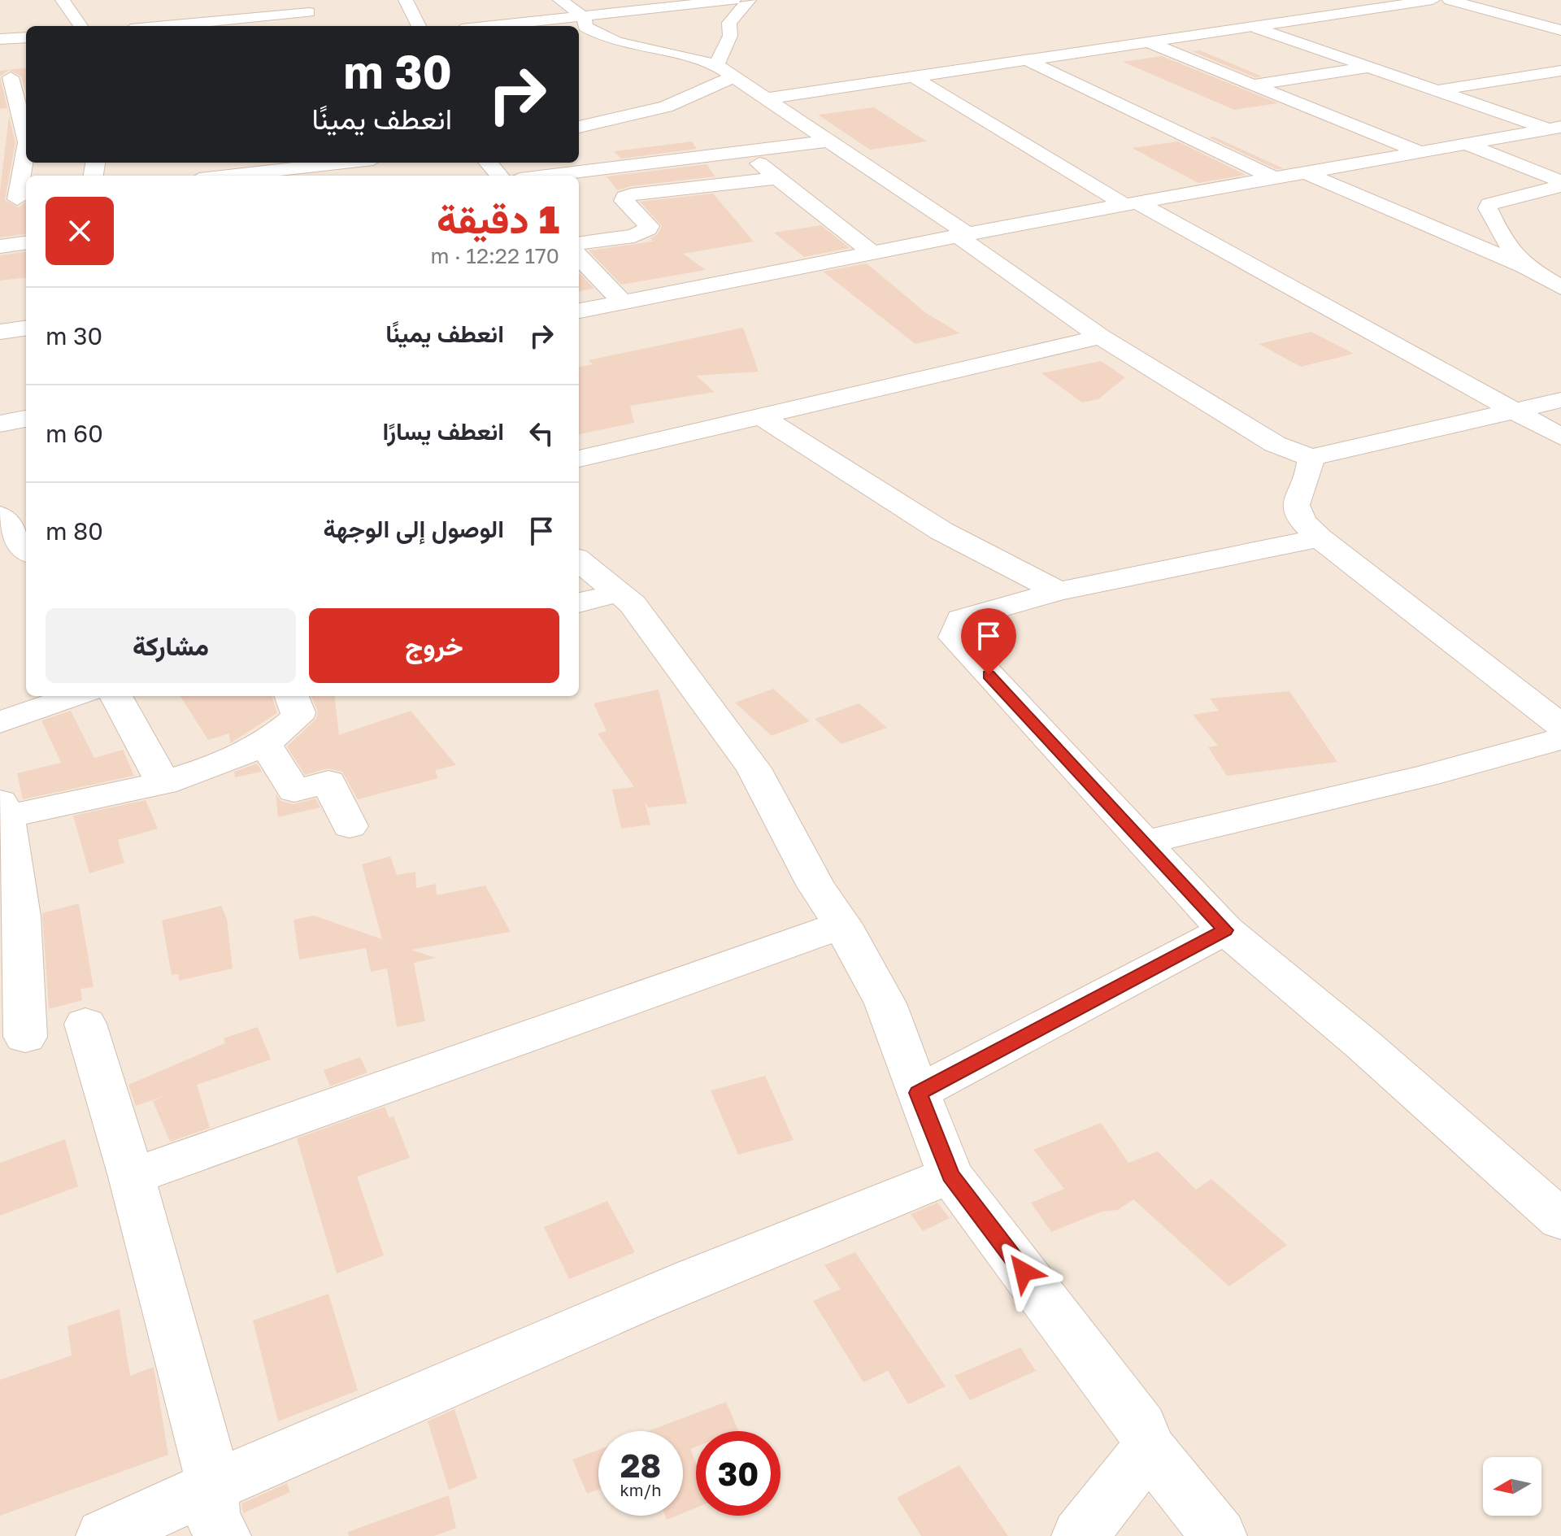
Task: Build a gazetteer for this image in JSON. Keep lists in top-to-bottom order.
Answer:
{
  "north": "left",
  "page": {
    "turn": ["30 m", "انعطف يمينًا"],
    "heading": ["1 دقيقة", "170 m · 12:22"],
    "list": [
      {
        "name": "انعطف يمينًا",
        "value": "30 m"
      },
      {
        "name": "انعطف يسارًا",
        "value": "60 m"
      },
      {
        "name": "الوصول إلى الوجهة",
        "value": "80 m"
      }
    ],
    "buttons": ["خروج", "مشاركة"],
    "speed": "28 km/h",
    "limit": "30"
  }
}
